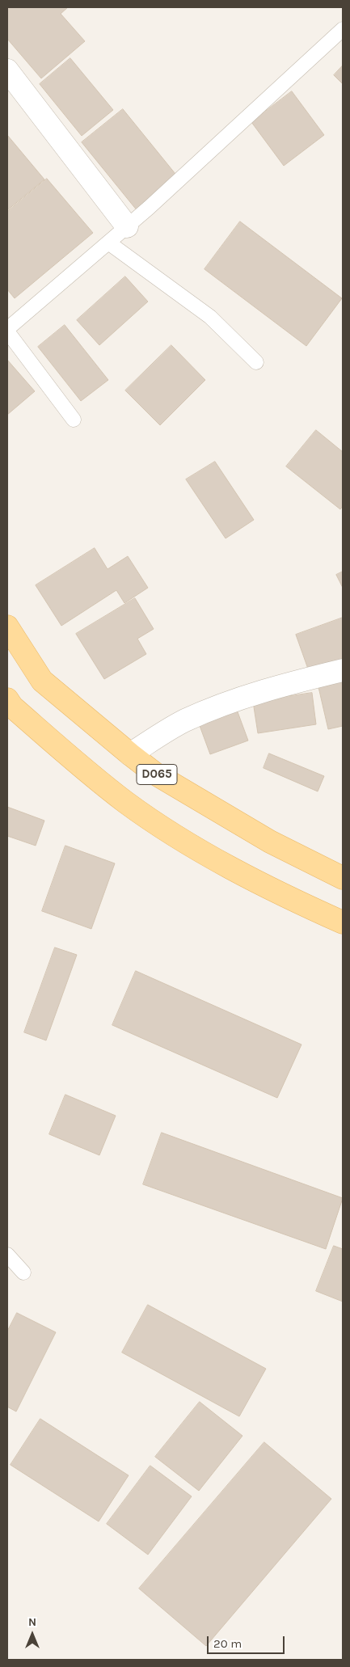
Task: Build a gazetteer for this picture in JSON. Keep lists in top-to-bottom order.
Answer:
{
  "streets": {
    "main road": ["D065"]
  },
  "scale_bar": "20 m",
  "north": "top"
}
